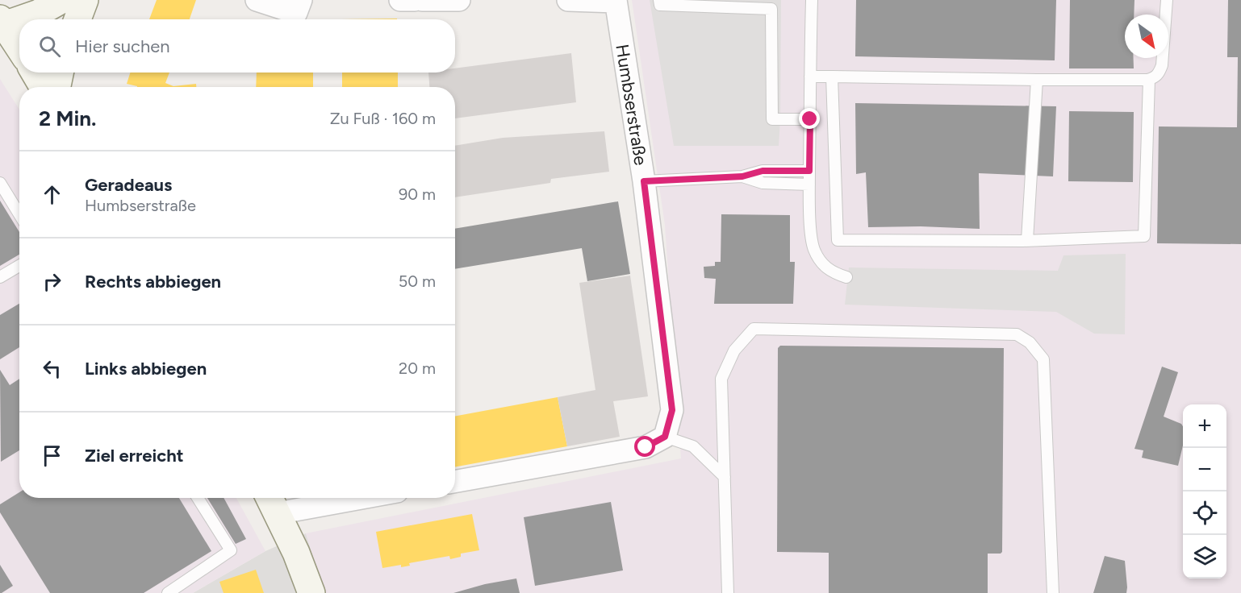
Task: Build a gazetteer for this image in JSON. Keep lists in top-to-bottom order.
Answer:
{
  "streets": {
    "street": ["Humbserstraße"]
  },
  "north": "bottom right",
  "page": {
    "search": "Hier suchen",
    "heading": ["2 Min.", "Zu Fuß · 160 m"],
    "list": [
      ["Geradeaus", "Humbserstraße", "90 m"],
      ["Rechts abbiegen", "50 m"],
      ["Links abbiegen", "20 m"],
      "Ziel erreicht"
    ],
    "map_buttons": ["+", "−"]
  }
}
